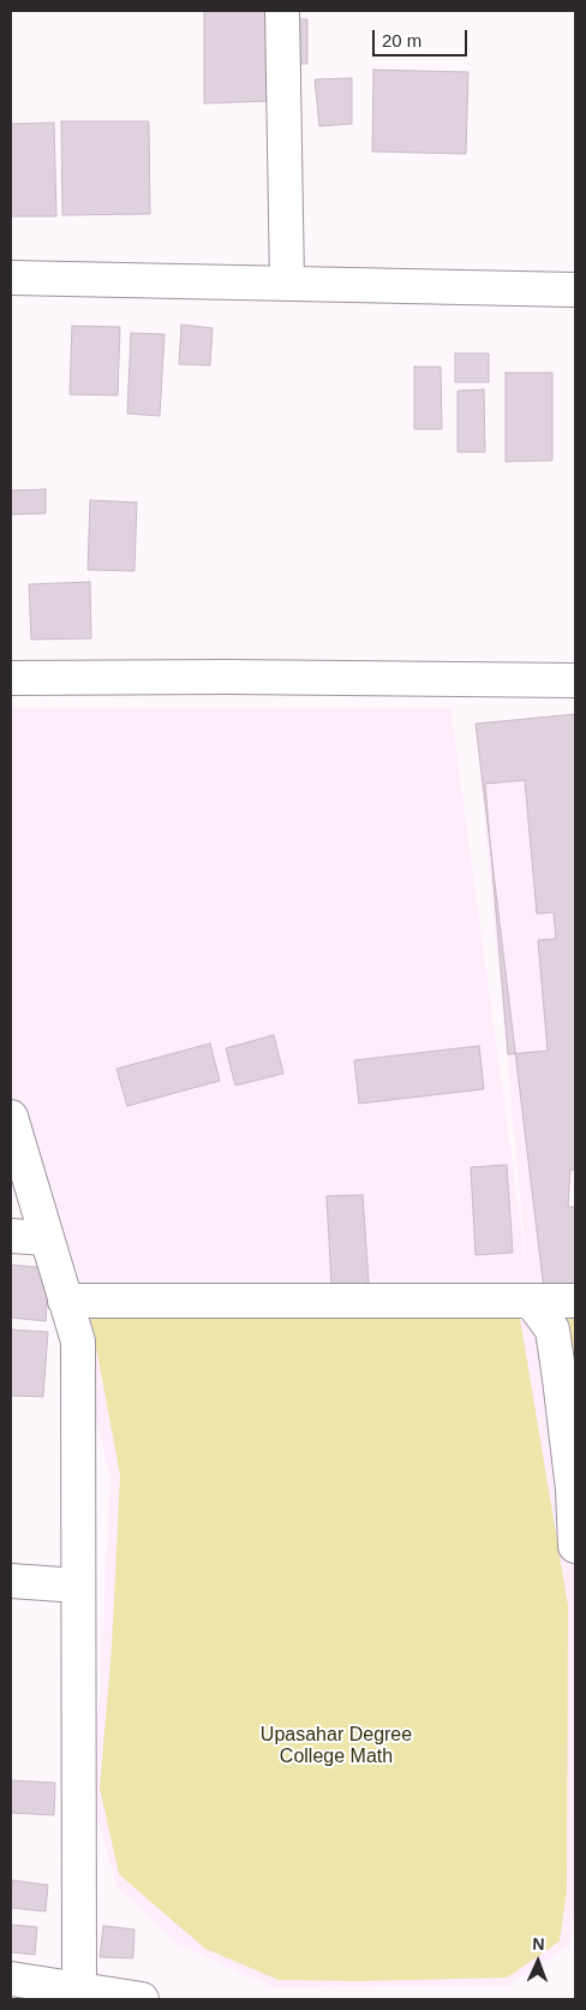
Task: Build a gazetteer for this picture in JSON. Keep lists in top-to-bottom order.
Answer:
{
  "parks": ["Upasahar Degree College Math"],
  "scale_bar": "20 m",
  "north": "top"
}
